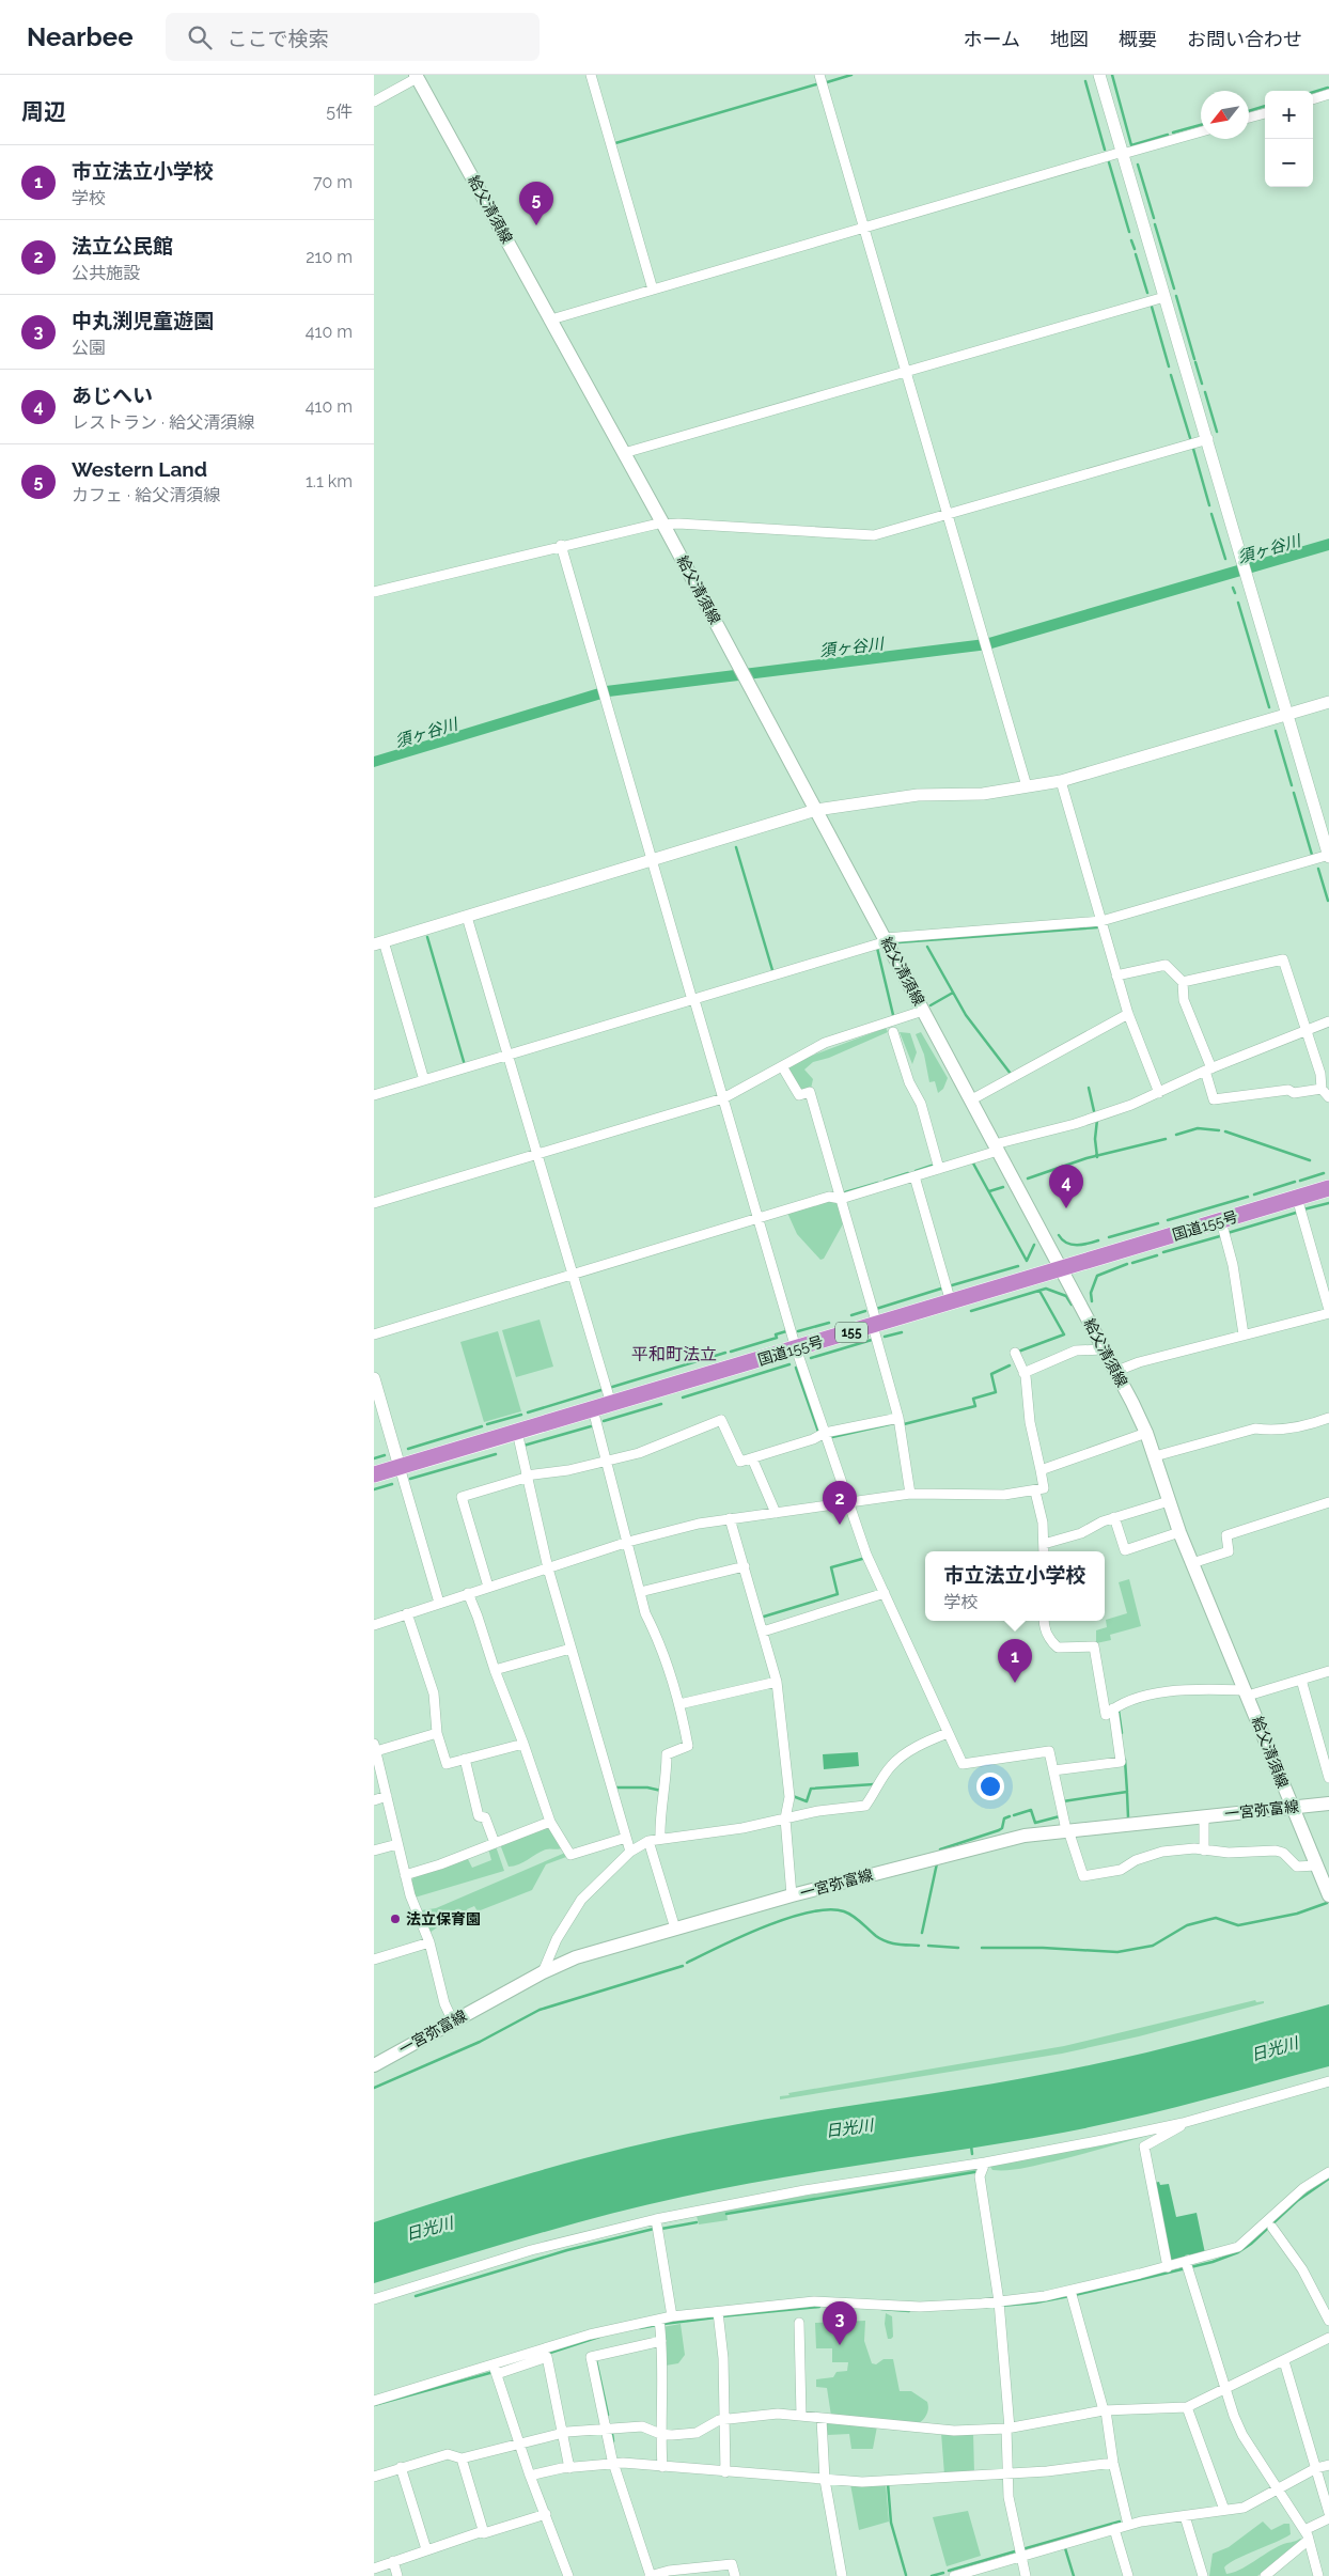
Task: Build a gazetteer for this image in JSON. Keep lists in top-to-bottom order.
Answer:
{
  "streets": {
    "highway": ["国道155号", "155"],
    "main road": ["給父清須線", "一宮弥富線"]
  },
  "crossings": [
    ["給父清須線", "国道155号"],
    ["給父清須線", "一宮弥富線"]
  ],
  "districts": ["平和町法立"],
  "water": ["須ヶ谷川", "日光川"],
  "places": ["法立保育園"],
  "north": "bottom left",
  "page": {
    "header": "Nearbee",
    "search": "ここで検索",
    "nav": [
      "ホーム",
      "地図",
      "概要",
      "お問い合わせ"
    ],
    "heading": ["周辺", "5件"],
    "map_buttons": ["+", "−"],
    "list": [
      {
        "mark": "1",
        "name": "市立法立小学校",
        "note": "学校",
        "value": "70 m"
      },
      {
        "mark": "2",
        "name": "法立公民館",
        "note": "公共施設",
        "value": "210 m"
      },
      {
        "mark": "3",
        "name": "中丸渕児童遊園",
        "note": "公園",
        "value": "410 m"
      },
      {
        "mark": "4",
        "name": "あじへい",
        "note": "レストラン · 給父清須線",
        "value": "410 m"
      },
      {
        "mark": "5",
        "name": "Western Land",
        "note": "カフェ · 給父清須線",
        "value": "1.1 km"
      }
    ],
    "pins": [
      "5",
      "4",
      "2",
      "1",
      "3"
    ],
    "popup": ["市立法立小学校", "学校"]
  }
}
